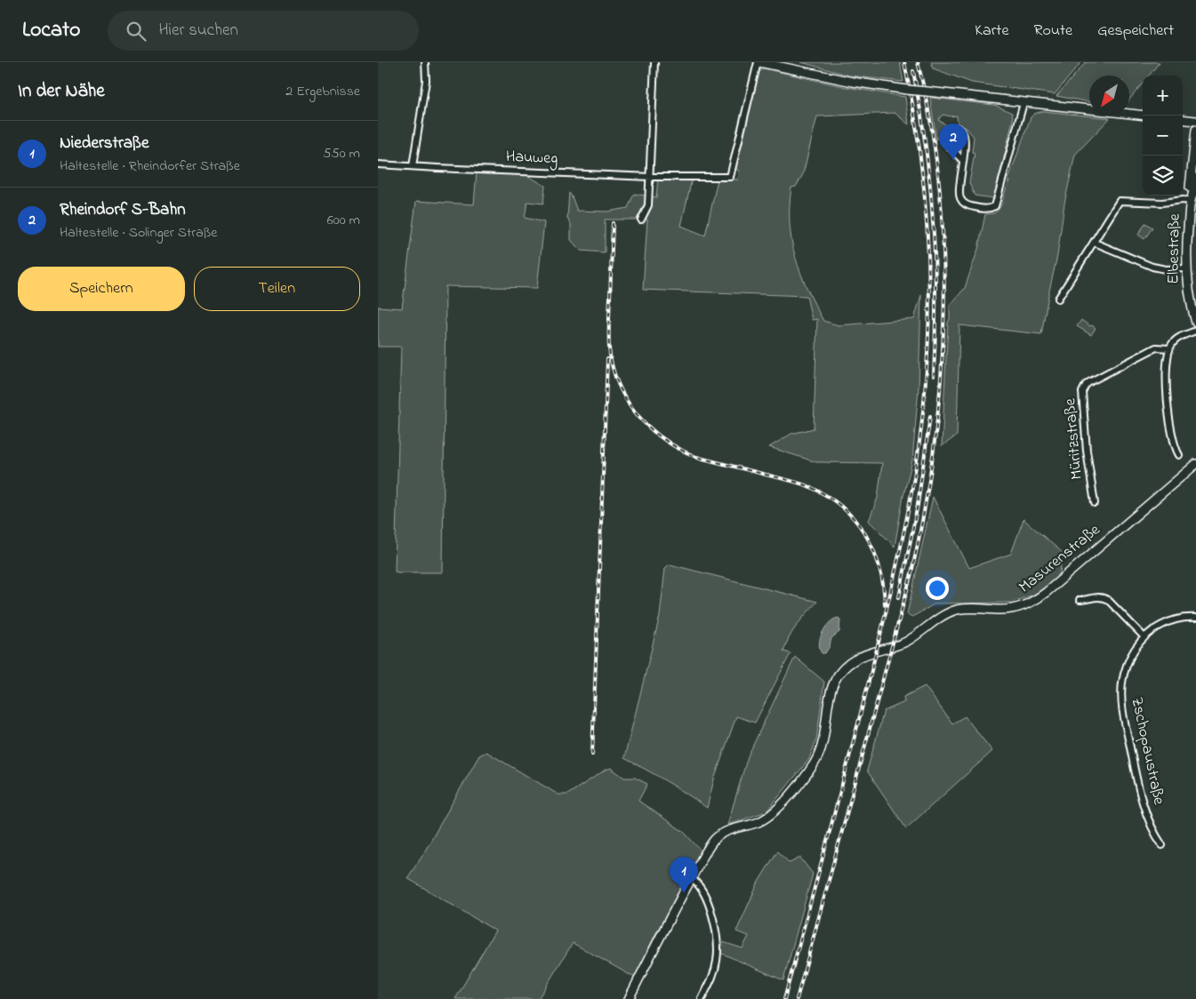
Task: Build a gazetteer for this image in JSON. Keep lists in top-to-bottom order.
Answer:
{
  "streets": {
    "main road": ["Elbestraße", "Masurenstraße"],
    "street": ["Hauweg", "Müritzstraße", "Zschopaustraße"]
  },
  "north": "bottom left",
  "page": {
    "header": "Locato",
    "search": "Hier suchen",
    "nav": ["Karte", "Route", "Gespeichert"],
    "heading": ["In der Nähe", "2 Ergebnisse"],
    "map_buttons": ["+", "−"],
    "list": [
      {
        "mark": "1",
        "name": "Niederstraße",
        "note": "Haltestelle · Rheindorfer Straße",
        "value": "550 m"
      },
      {
        "mark": "2",
        "name": "Rheindorf S-Bahn",
        "note": "Haltestelle · Solinger Straße",
        "value": "600 m"
      }
    ],
    "pins": ["2", "1"],
    "buttons": ["Speichern", "Teilen"]
  }
}
